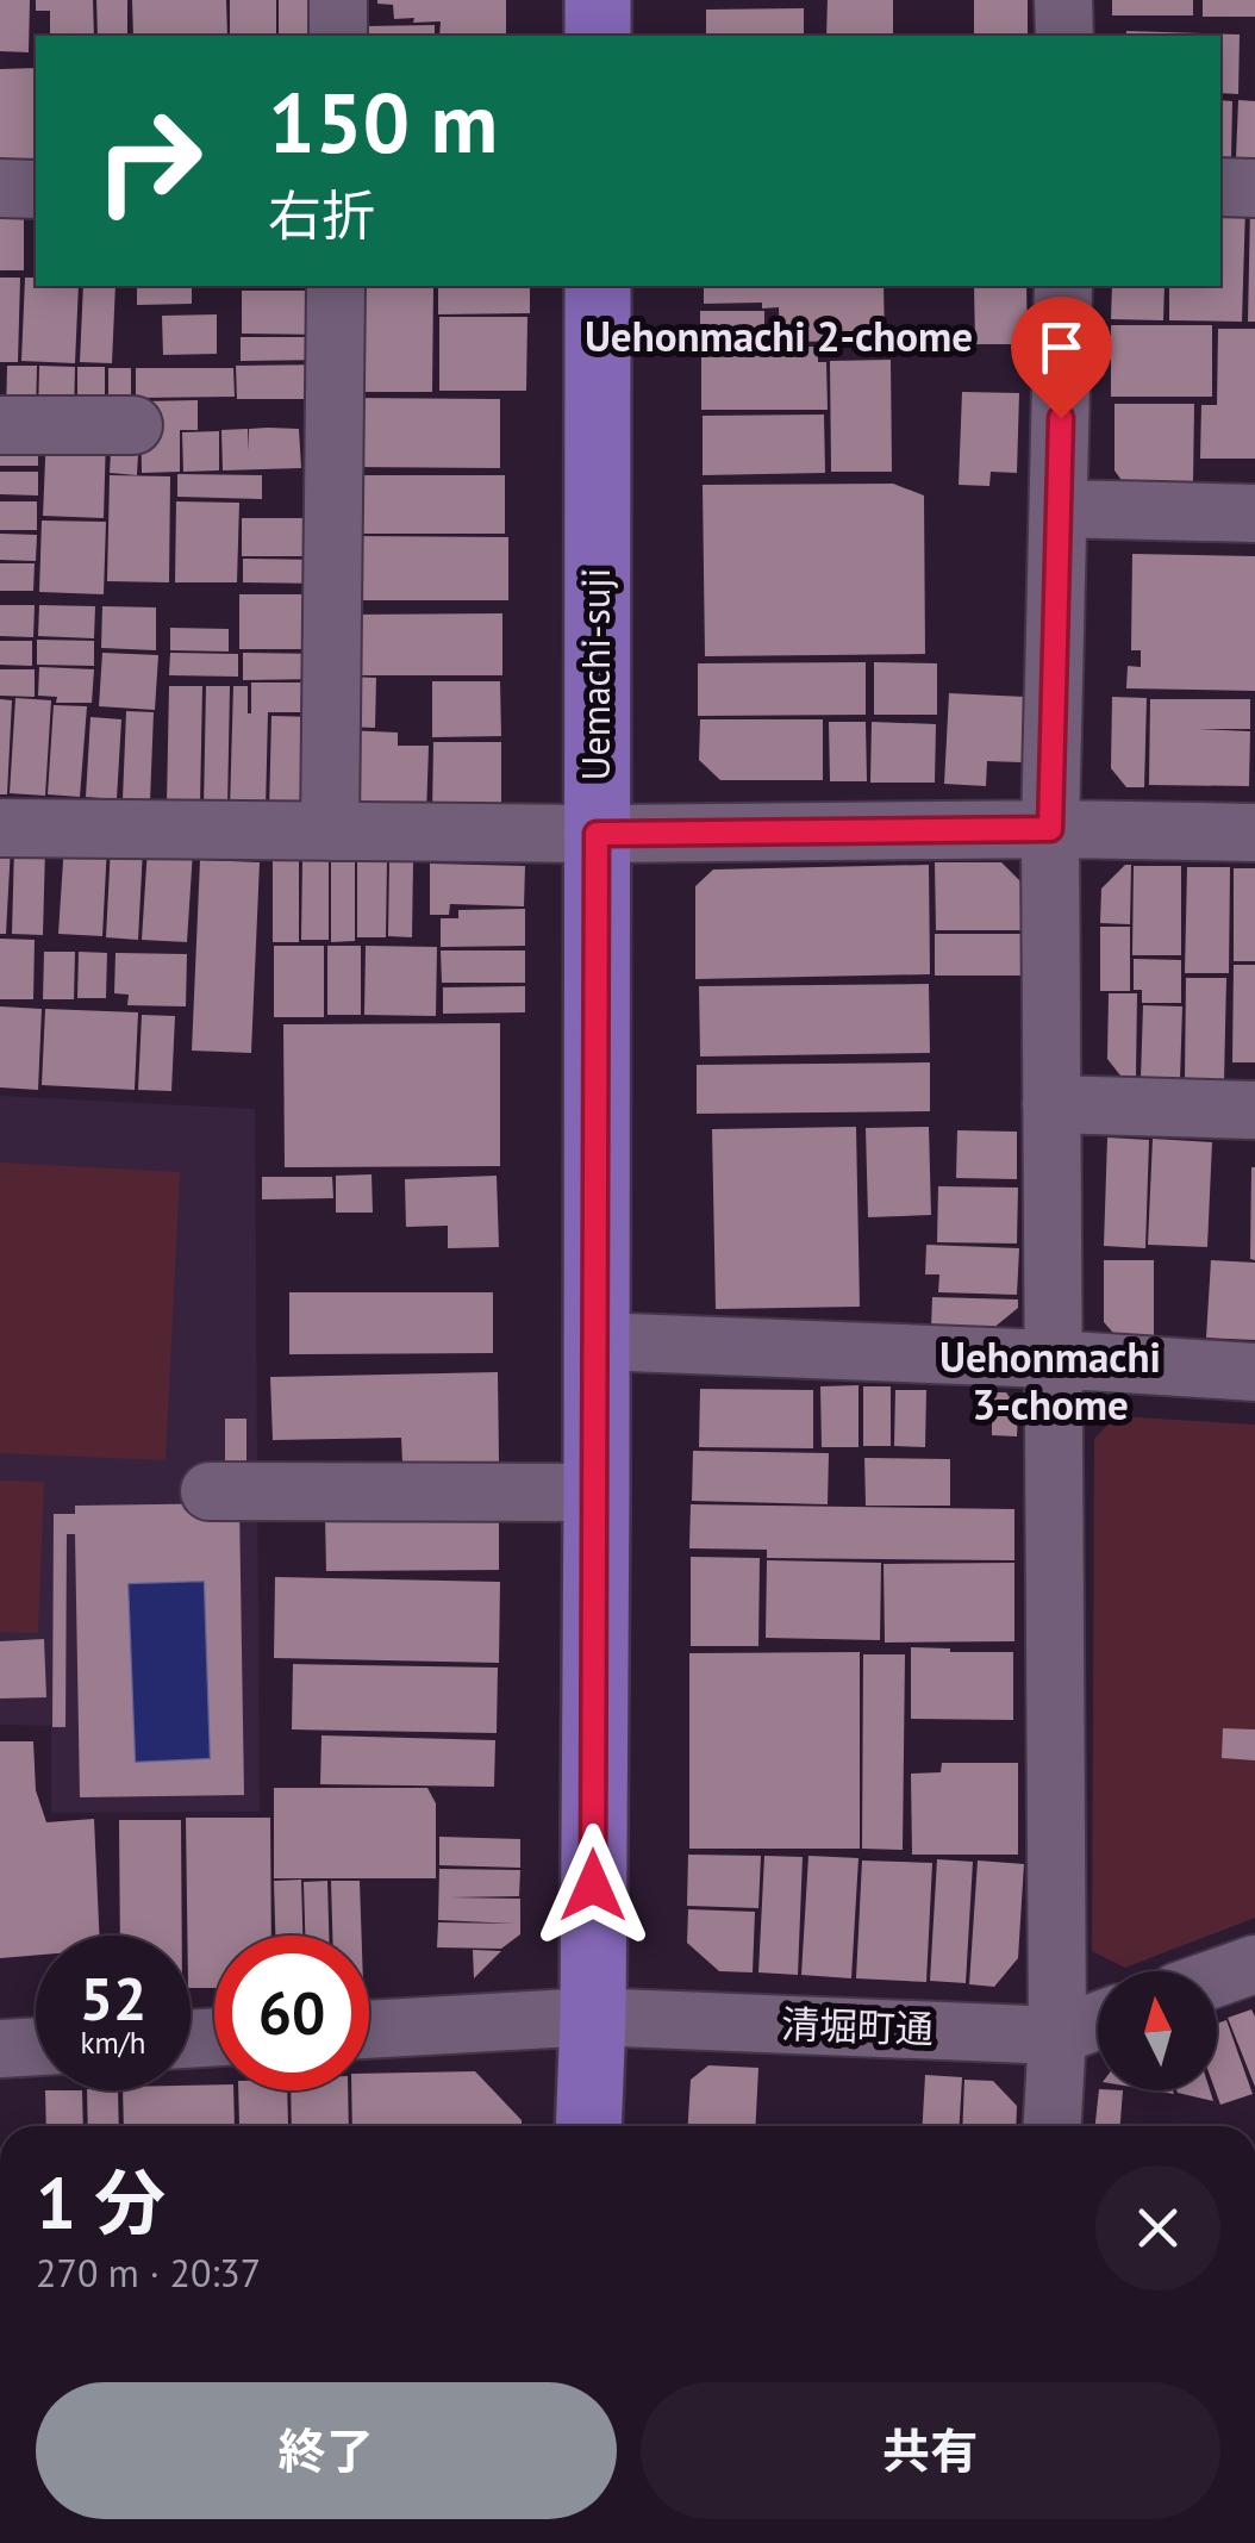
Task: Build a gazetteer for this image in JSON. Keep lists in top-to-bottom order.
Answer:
{
  "streets": {
    "main road": ["Uemachi-suji"],
    "street": ["清堀町通"]
  },
  "crossings": [
    ["Uemachi-suji", "清堀町通"]
  ],
  "districts": ["Uehonmachi 2-chome", "Uehonmachi 3-chome"],
  "north": "top",
  "page": {
    "turn": ["150 m", "右折"],
    "speed": "52 km/h",
    "limit": "60",
    "heading": ["1 分", "270 m · 20:37"],
    "buttons": ["終了", "共有"]
  }
}
